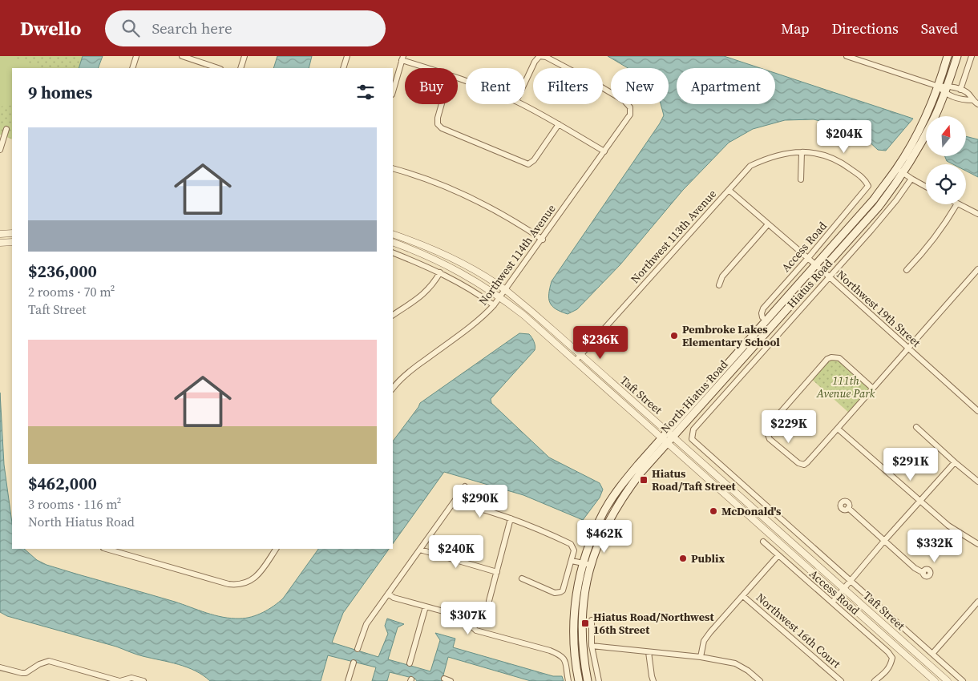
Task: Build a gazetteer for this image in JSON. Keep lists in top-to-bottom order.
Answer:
{
  "streets": {
    "main road": ["North Hiatus Road"],
    "street": [
      "Northwest 113th Avenue",
      "Access Road",
      "Northwest 114th Avenue",
      "Hiatus Road",
      "Northwest 19th Street",
      "Taft Street",
      "Northwest 16th Court"
    ]
  },
  "crossings": [
    ["Northwest 113th Avenue", "Access Road"],
    ["Northwest 113th Avenue", "Northwest 19th Street"],
    ["Northwest 113th Avenue", "Taft Street"],
    ["Access Road", "Northwest 19th Street"],
    ["Access Road", "North Hiatus Road"],
    ["Northwest 114th Avenue", "Taft Street"],
    ["Hiatus Road", "Northwest 19th Street"],
    ["Hiatus Road", "Taft Street"],
    ["Northwest 19th Street", "North Hiatus Road"],
    ["Taft Street", "North Hiatus Road"]
  ],
  "parks": ["111th Avenue Park"],
  "places": {
    "other": ["Pembroke Lakes Elementary School", "McDonald's", "Publix"],
    "transit": ["Hiatus Road/Taft Street", "Hiatus Road/Northwest 16th Street"]
  },
  "north": "top",
  "page": {
    "header": "Dwello",
    "search": "Search here",
    "nav": ["Map", "Directions", "Saved"],
    "chip": [
      "Buy",
      "Rent",
      "Filters",
      "New",
      "Apartment"
    ],
    "heading": "9 homes",
    "list": [
      {
        "name": "$236,000",
        "note": "2 rooms · 70 m² · Taft Street"
      },
      {
        "name": "$462,000",
        "note": "3 rooms · 116 m² · North Hiatus Road"
      }
    ],
    "price": [
      "$204K",
      "$236K",
      "$229K",
      "$291K",
      "$290K",
      "$462K",
      "$332K",
      "$240K",
      "$307K"
    ]
  }
}
